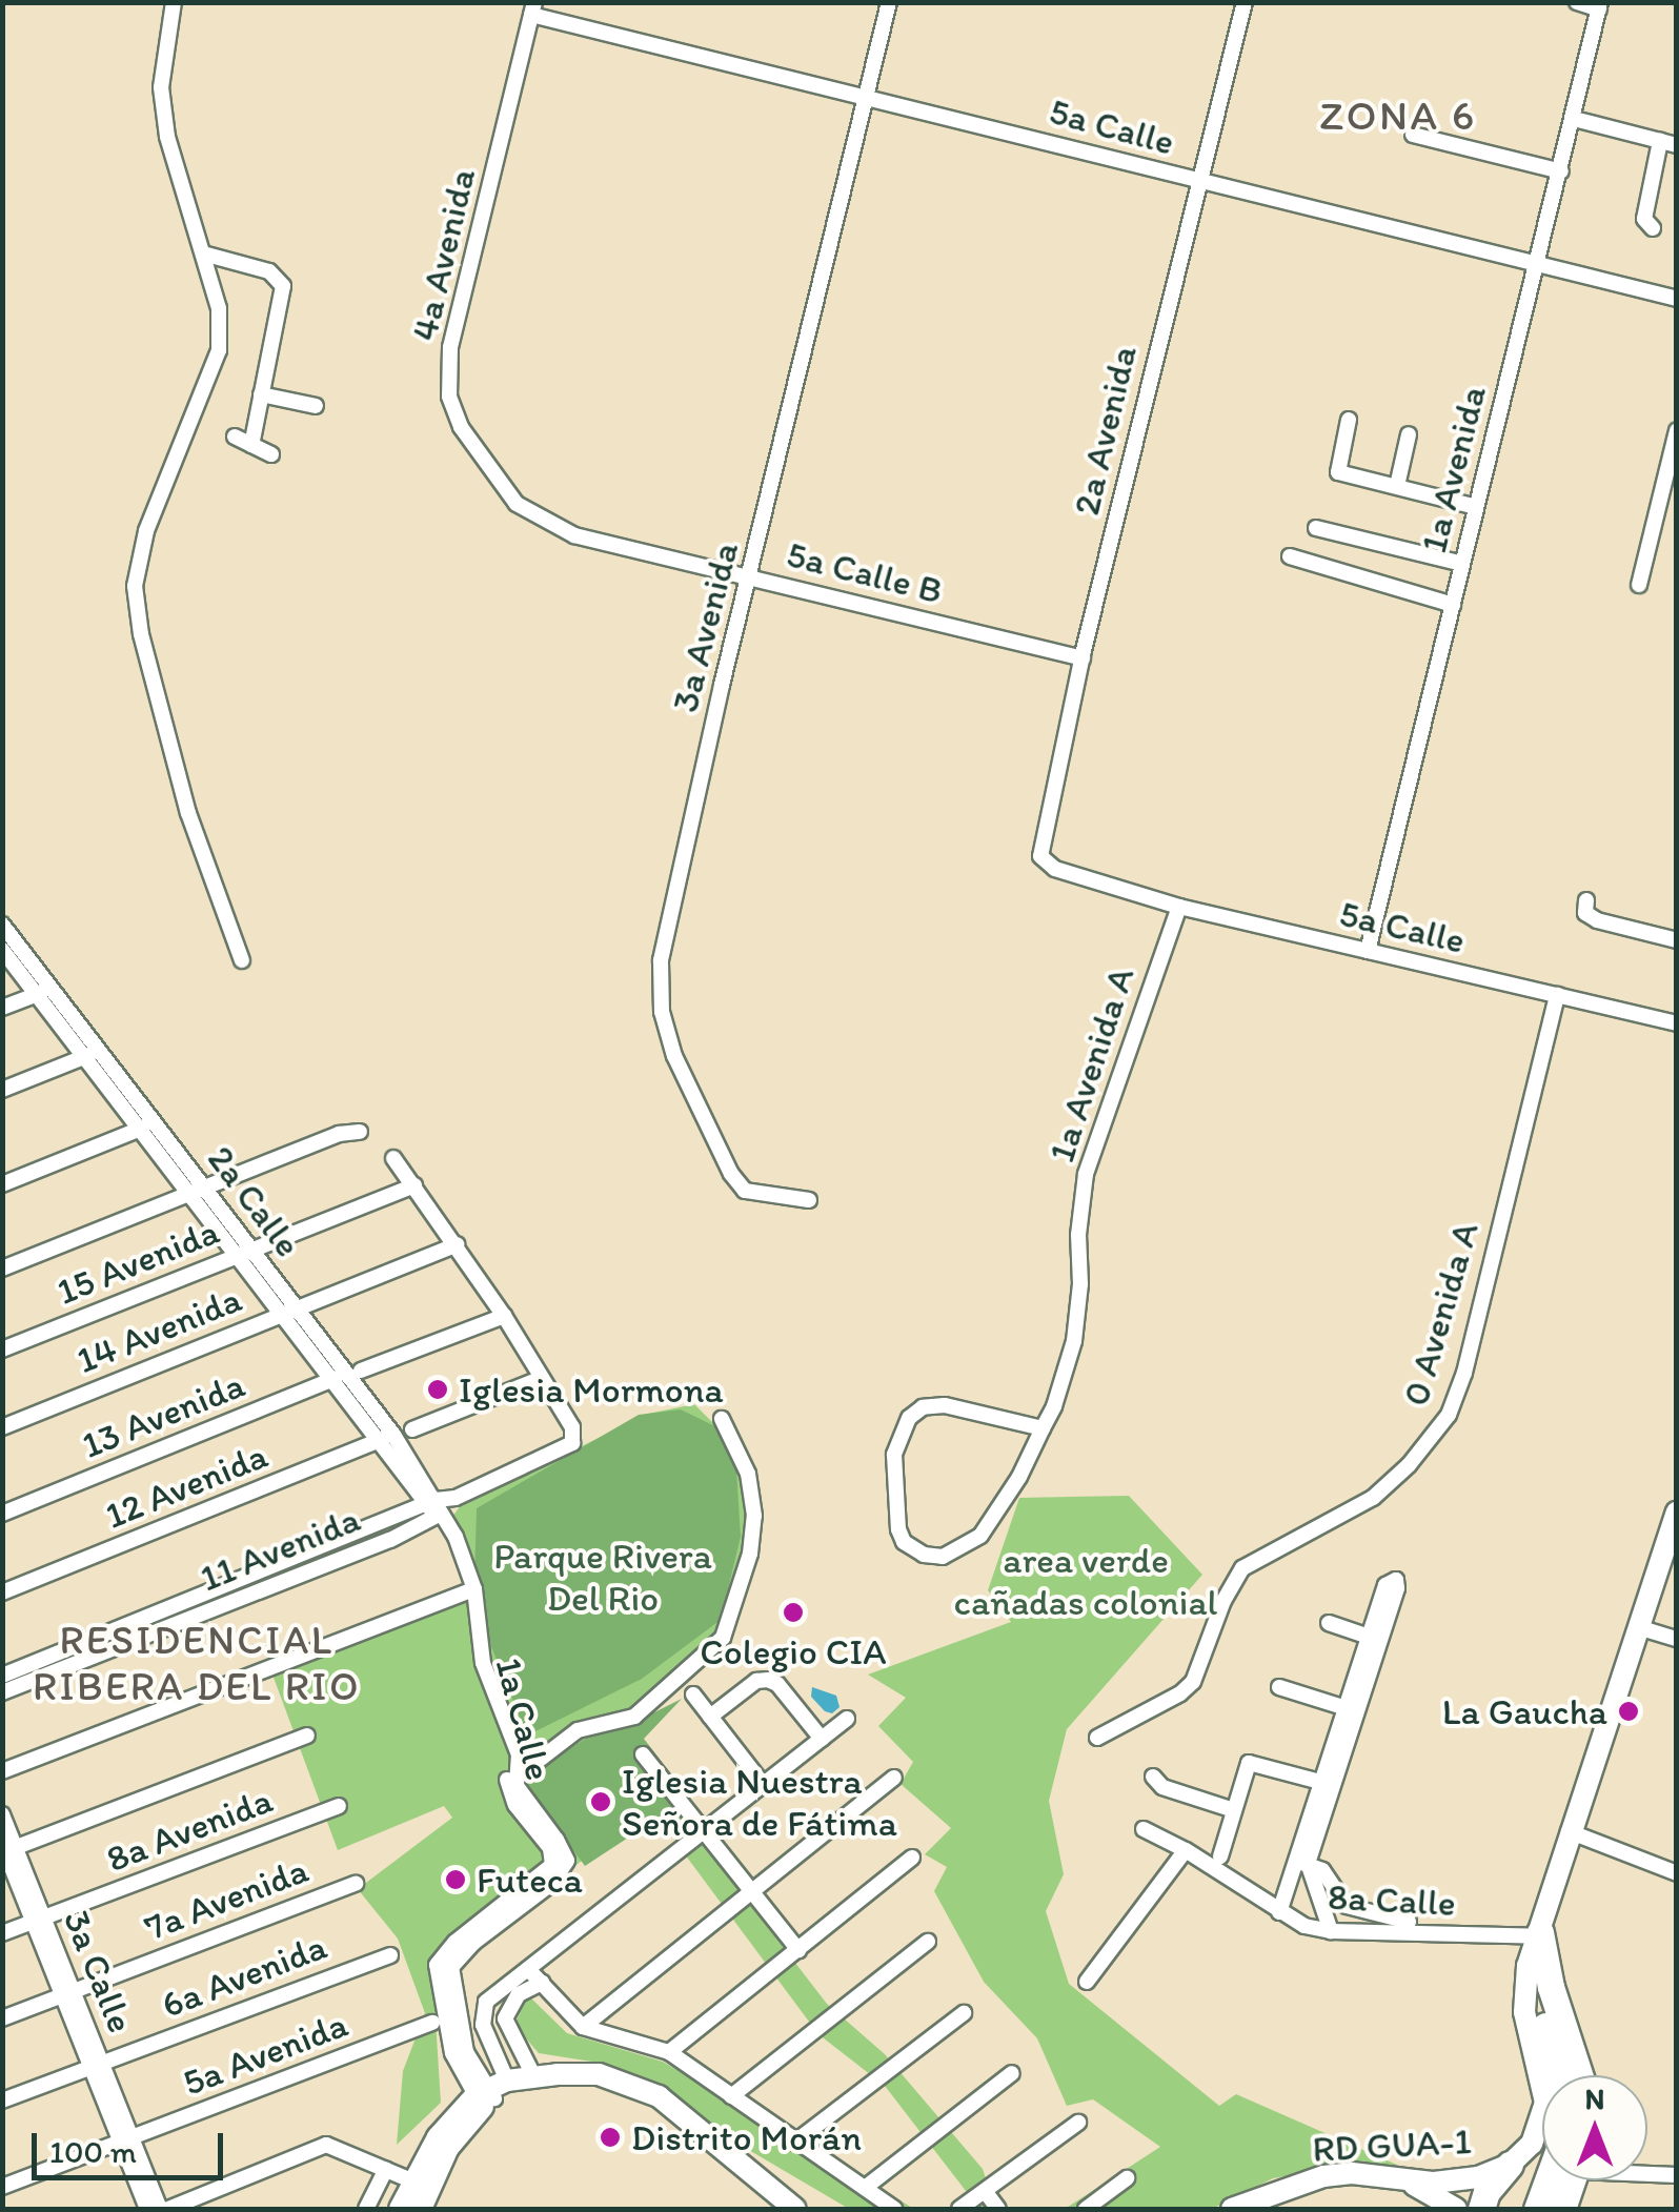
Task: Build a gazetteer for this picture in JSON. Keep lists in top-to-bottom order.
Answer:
{
  "streets": {
    "main road": ["RD GUA-1"],
    "street": [
      "5a Calle",
      "4a Avenida",
      "2a Avenida",
      "1a Avenida",
      "5a Calle B",
      "3a Avenida",
      "1a Avenida A",
      "2a Calle",
      "15 Avenida",
      "0 Avenida A",
      "14 Avenida",
      "13 Avenida",
      "12 Avenida",
      "11 Avenida",
      "1a Calle",
      "8a Avenida",
      "7a Avenida",
      "8a Calle",
      "3a Calle",
      "6a Avenida",
      "5a Avenida"
    ]
  },
  "crossings": [
    ["5a Calle", "4a Avenida"],
    ["5a Calle", "2a Avenida"],
    ["5a Calle", "1a Avenida"],
    ["5a Calle", "3a Avenida"],
    ["5a Calle", "1a Avenida A"],
    ["5a Calle", "0 Avenida A"],
    ["4a Avenida", "5a Calle B"],
    ["2a Avenida", "5a Calle B"],
    ["5a Calle B", "3a Avenida"],
    ["2a Calle", "15 Avenida"],
    ["2a Calle", "14 Avenida"],
    ["2a Calle", "13 Avenida"],
    ["2a Calle", "12 Avenida"],
    ["2a Calle", "11 Avenida"],
    ["2a Calle", "1a Calle"],
    ["11 Avenida", "1a Calle"],
    ["8a Avenida", "3a Calle"],
    ["7a Avenida", "3a Calle"],
    ["8a Calle", "RD GUA-1"],
    ["3a Calle", "6a Avenida"],
    ["3a Calle", "5a Avenida"]
  ],
  "districts": ["ZONA 6", "RESIDENCIAL RIBERA DEL RIO"],
  "parks": ["Parque Rivera Del Rio", "area verde cañadas colonial"],
  "places": [
    "Iglesia Mormona",
    "Colegio CIA",
    "La Gaucha",
    "Iglesia Nuestra Señora de Fátima",
    "Futeca",
    "Distrito Morán"
  ],
  "scale_bar": "100 m",
  "north": "top"
}
